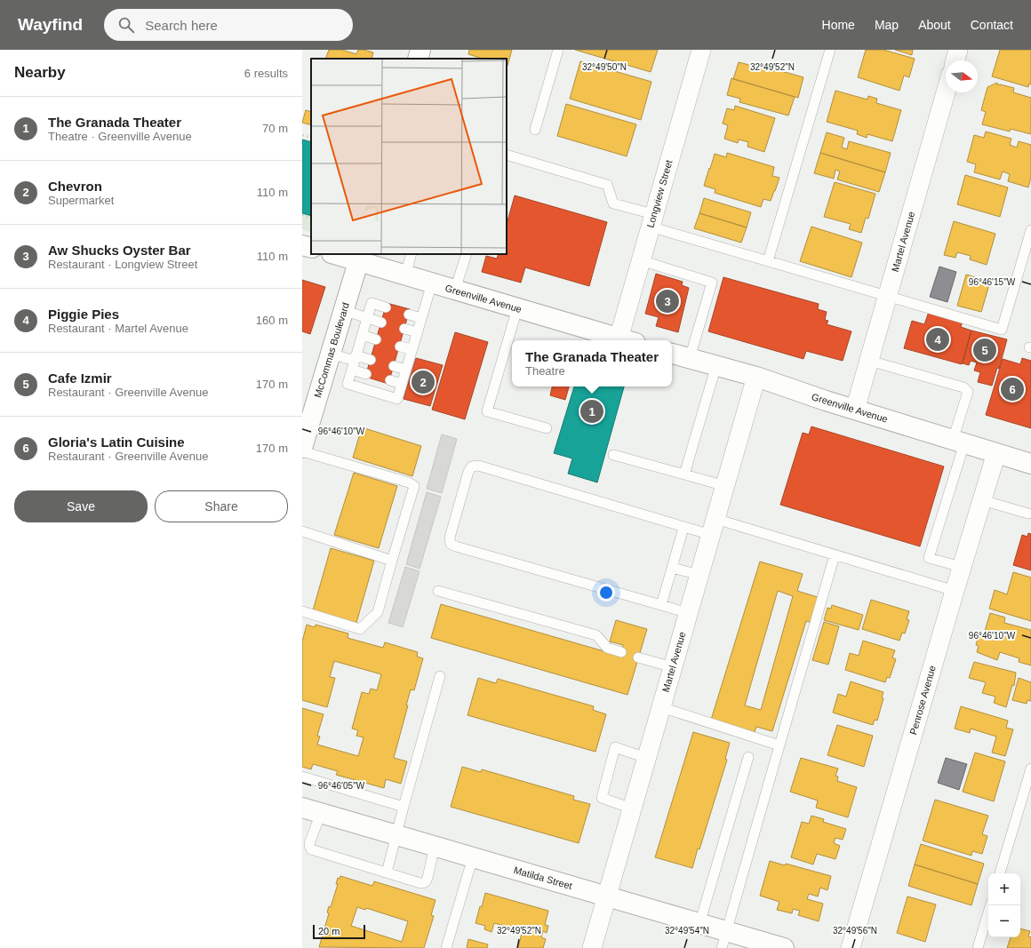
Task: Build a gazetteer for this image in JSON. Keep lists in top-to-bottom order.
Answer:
{
  "streets": {
    "street": [
      "Longview Street",
      "Martel Avenue",
      "Greenville Avenue",
      "McCommas Boulevard",
      "Penrose Avenue",
      "Matilda Street"
    ]
  },
  "crossings": [
    ["Longview Street", "Greenville Avenue"],
    ["Martel Avenue", "Greenville Avenue"],
    ["Martel Avenue", "Matilda Street"],
    ["Greenville Avenue", "McCommas Boulevard"],
    ["Greenville Avenue", "Penrose Avenue"]
  ],
  "scale_bar": "20 m",
  "north": "right",
  "page": {
    "header": "Wayfind",
    "search": "Search here",
    "nav": [
      "Home",
      "Map",
      "About",
      "Contact"
    ],
    "heading": ["Nearby", "6 results"],
    "list": [
      {
        "mark": "1",
        "name": "The Granada Theater",
        "note": "Theatre · Greenville Avenue",
        "value": "70 m"
      },
      {
        "mark": "2",
        "name": "Chevron",
        "note": "Supermarket",
        "value": "110 m"
      },
      {
        "mark": "3",
        "name": "Aw Shucks Oyster Bar",
        "note": "Restaurant · Longview Street",
        "value": "110 m"
      },
      {
        "mark": "4",
        "name": "Piggie Pies",
        "note": "Restaurant · Martel Avenue",
        "value": "160 m"
      },
      {
        "mark": "5",
        "name": "Cafe Izmir",
        "note": "Restaurant · Greenville Avenue",
        "value": "170 m"
      },
      {
        "mark": "6",
        "name": "Gloria's Latin Cuisine",
        "note": "Restaurant · Greenville Avenue",
        "value": "170 m"
      }
    ],
    "pins": [
      "3",
      "4",
      "5",
      "2",
      "6",
      "1"
    ],
    "popup": ["The Granada Theater", "Theatre"],
    "buttons": ["Save", "Share"],
    "map_buttons": ["+", "−"],
    "scale": "20 m"
  },
  "coordinates": [
    "32°49'50\"N",
    "32°49'52\"N",
    "96°46'15\"W",
    "96°46'10\"W",
    "96°46'05\"W",
    "32°49'54\"N",
    "32°49'56\"N"
  ]
}
